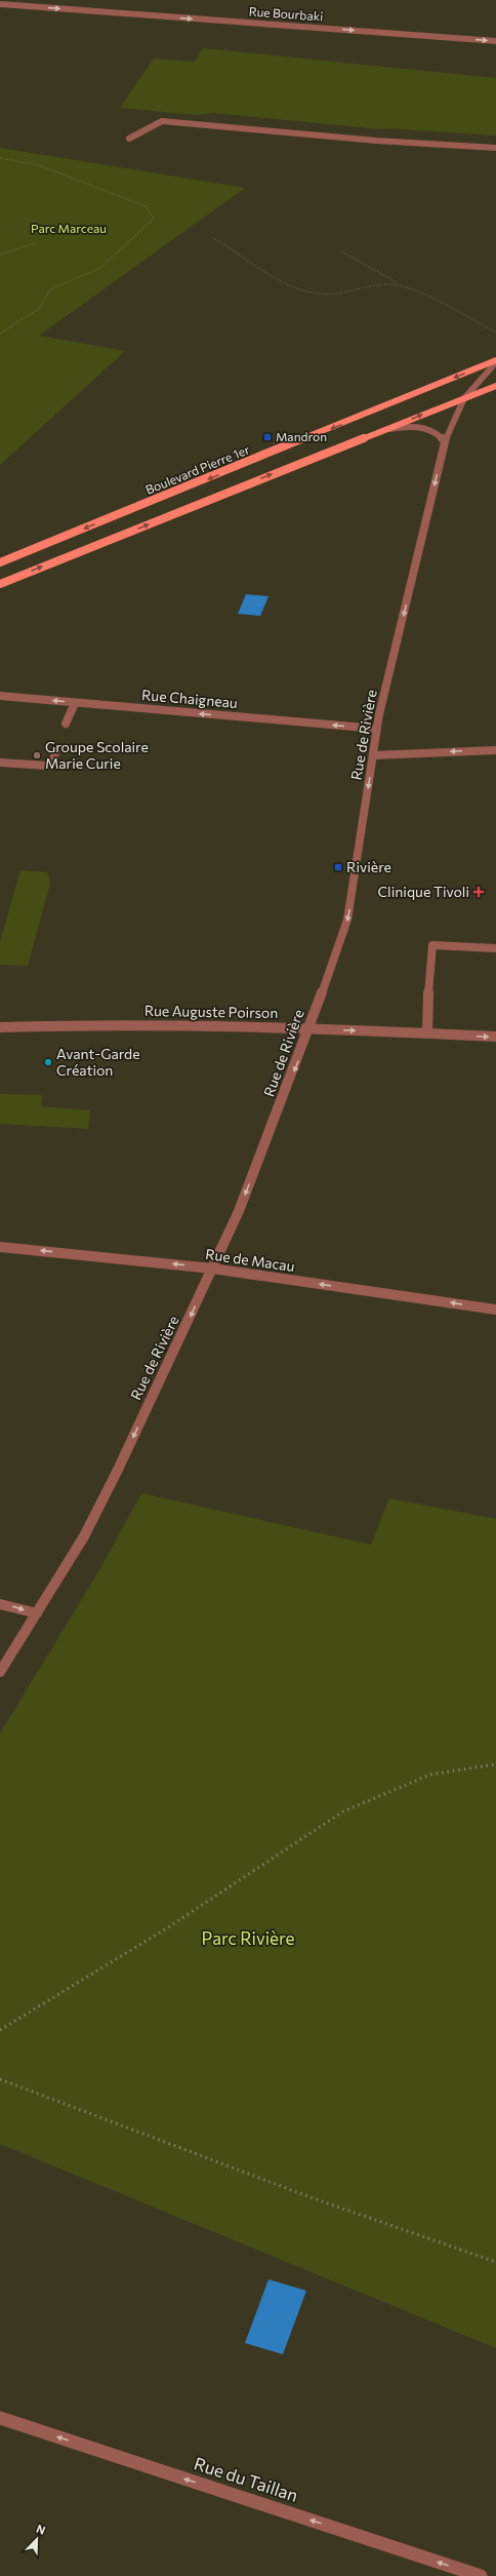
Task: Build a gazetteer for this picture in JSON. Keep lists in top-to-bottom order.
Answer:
{
  "streets": {
    "main road": ["Boulevard Pierre 1er"],
    "street": [
      "Rue Bourbaki",
      "Rue Chaigneau",
      "Rue de Rivière",
      "Rue Auguste Poirson",
      "Rue de Macau",
      "Rue du Taillan"
    ]
  },
  "crossings": [
    ["Boulevard Pierre 1er", "Rue de Rivière"],
    ["Rue Chaigneau", "Rue de Rivière"],
    ["Rue de Rivière", "Rue Auguste Poirson"],
    ["Rue de Rivière", "Rue de Macau"]
  ],
  "one_way": [
    "Rue Bourbaki",
    "Rue Chaigneau",
    "Rue de Rivière",
    "Rue Auguste Poirson",
    "Rue de Macau",
    "Rue du Taillan"
  ],
  "parks": ["Parc Marceau", "Parc Rivière"],
  "places": {
    "transit": ["Mandron", "Rivière"],
    "other": ["Groupe Scolaire Marie Curie", "Avant-Garde Création"],
    "health": ["Clinique Tivoli"]
  },
  "north": "top right"
}
